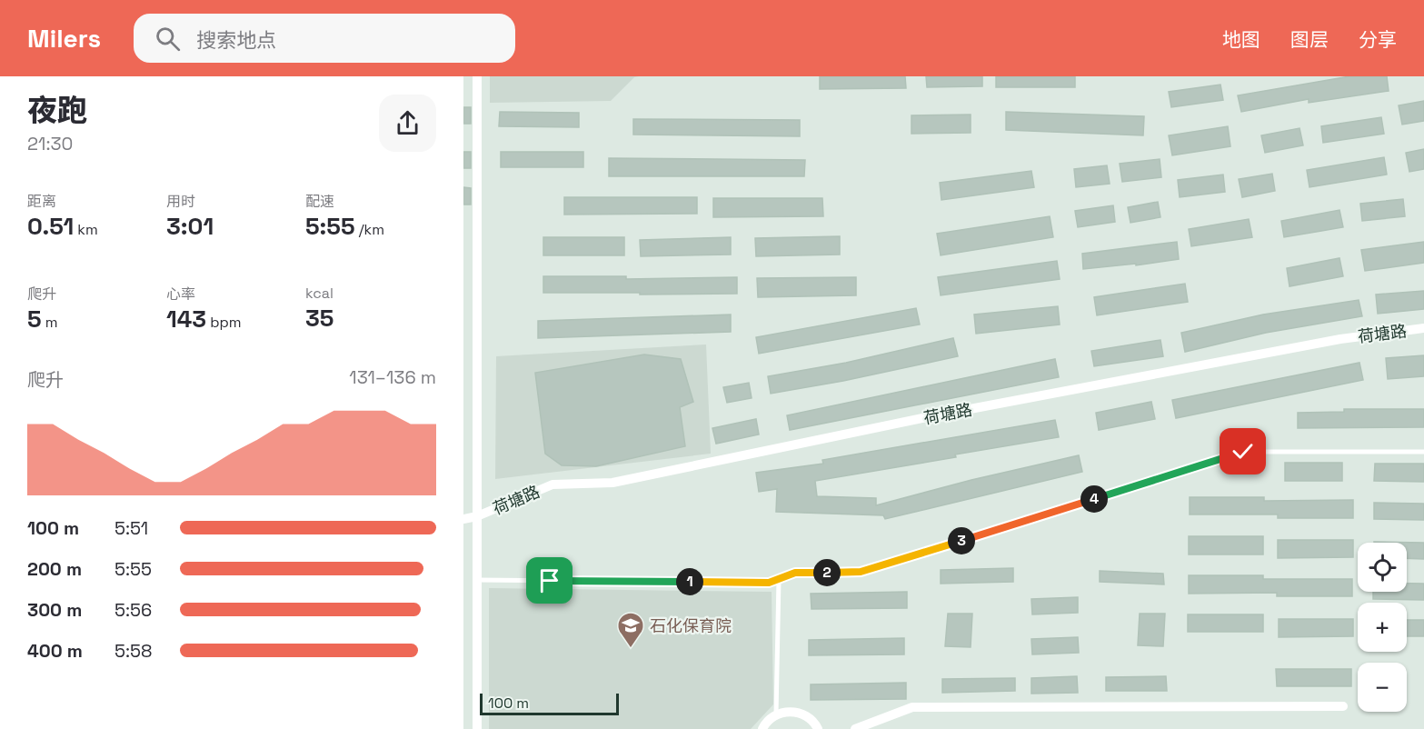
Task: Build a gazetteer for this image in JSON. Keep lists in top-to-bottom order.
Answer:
{
  "streets": {
    "street": ["荷塘路"]
  },
  "places": {
    "school or university": ["石化保育院"]
  },
  "scale_bar": "100 m",
  "page": {
    "header": "Milers",
    "search": "搜索地点",
    "nav": ["地图", "图层", "分享"],
    "heading": ["夜跑", "21:30"],
    "stats": [
      ["距离", "0.51 km"],
      ["用时", "3:01"],
      ["配速", "5:55 /km"],
      ["爬升", "5 m"],
      ["心率", "143 bpm"],
      ["kcal", "35"]
    ],
    "chart": ["爬升", "131–136 m"],
    "pins": [
      "4",
      "3",
      "2",
      "1"
    ],
    "list": [
      {
        "name": "100 m",
        "note": "5:51"
      },
      {
        "name": "200 m",
        "note": "5:55"
      },
      {
        "name": "300 m",
        "note": "5:56"
      },
      {
        "name": "400 m",
        "note": "5:58"
      }
    ],
    "map_buttons": ["+", "−"],
    "scale": "100 m"
  }
}
